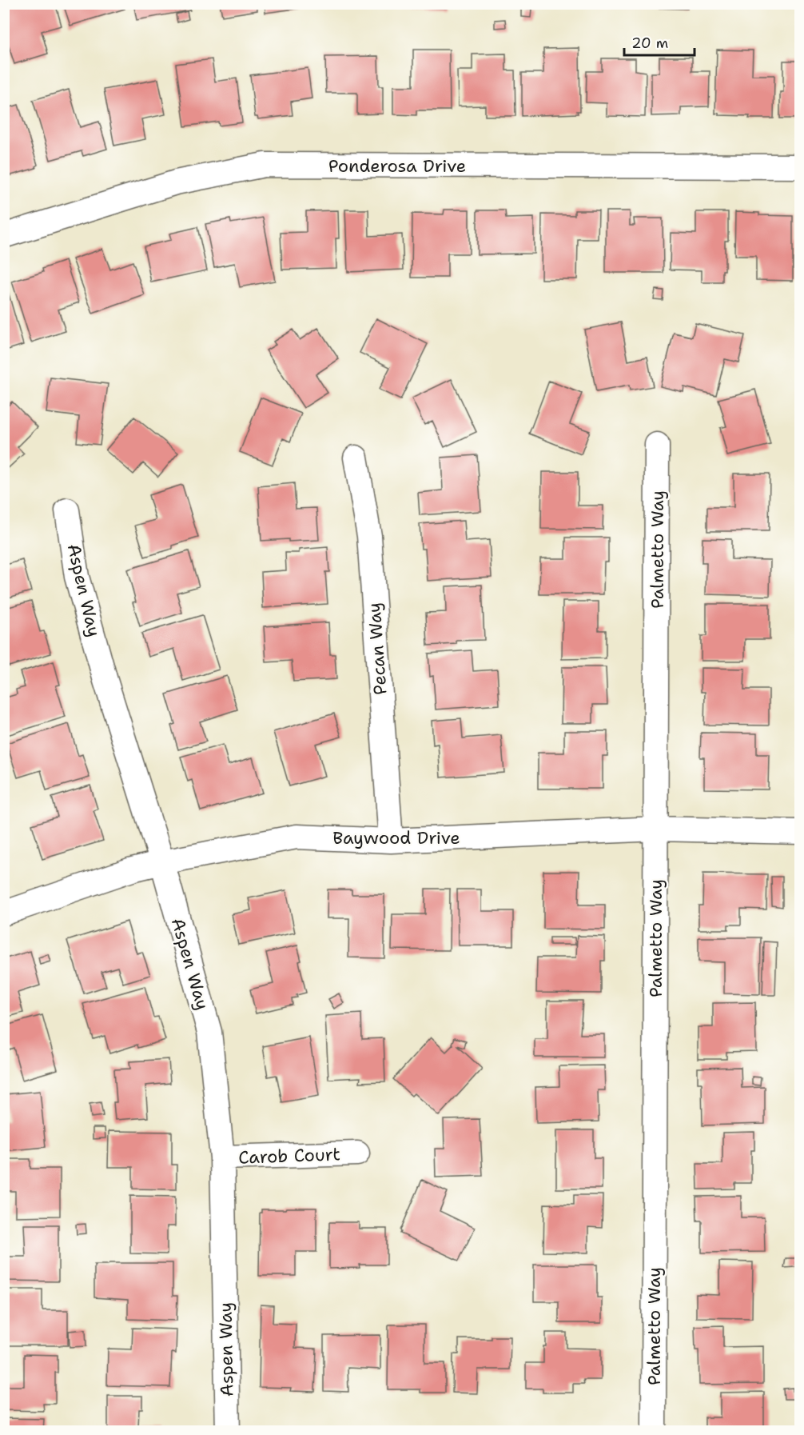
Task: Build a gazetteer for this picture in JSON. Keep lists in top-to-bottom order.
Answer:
{
  "streets": {
    "street": [
      "Ponderosa Drive",
      "Palmetto Way",
      "Aspen Way",
      "Pecan Way",
      "Baywood Drive",
      "Carob Court"
    ]
  },
  "crossings": [
    ["Palmetto Way", "Baywood Drive"],
    ["Aspen Way", "Baywood Drive"],
    ["Aspen Way", "Carob Court"],
    ["Pecan Way", "Baywood Drive"]
  ],
  "scale_bar": "20 m"
}
